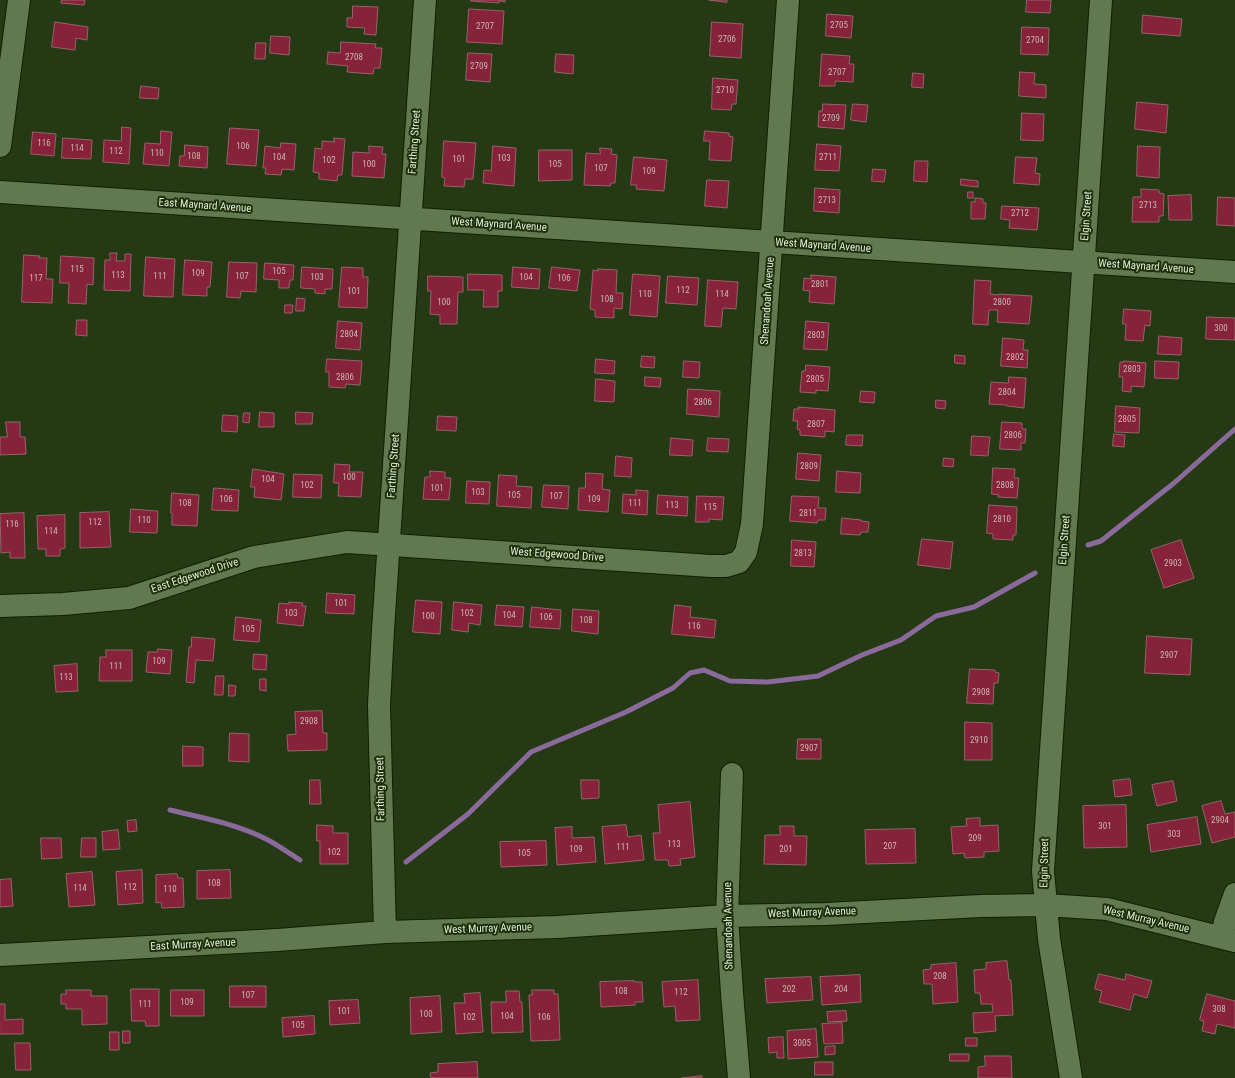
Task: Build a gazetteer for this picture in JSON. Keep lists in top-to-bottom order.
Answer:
{
  "streets": {
    "street": [
      "Farthing Street",
      "East Maynard Avenue",
      "Elgin Street",
      "West Maynard Avenue",
      "Shenandoah Avenue",
      "West Edgewood Drive",
      "East Edgewood Drive",
      "West Murray Avenue",
      "East Murray Avenue"
    ]
  },
  "crossings": [
    ["Farthing Street", "East Maynard Avenue"],
    ["Farthing Street", "West Maynard Avenue"],
    ["Farthing Street", "West Edgewood Drive"],
    ["Farthing Street", "East Edgewood Drive"],
    ["Farthing Street", "West Murray Avenue"],
    ["Farthing Street", "East Murray Avenue"],
    ["East Maynard Avenue", "West Maynard Avenue"],
    ["Elgin Street", "West Maynard Avenue"],
    ["Elgin Street", "West Murray Avenue"],
    ["West Maynard Avenue", "Shenandoah Avenue"],
    ["Shenandoah Avenue", "West Edgewood Drive"],
    ["Shenandoah Avenue", "West Murray Avenue"],
    ["West Edgewood Drive", "East Edgewood Drive"],
    ["West Murray Avenue", "East Murray Avenue"]
  ],
  "house_numbers": [
    "2705",
    "2707",
    "2706",
    "2704",
    "2708",
    "2709",
    "2707",
    "2710",
    "2709",
    "116",
    "106",
    "114",
    "112",
    "110",
    "108",
    "104",
    "2711",
    "103",
    "101",
    "102",
    "100",
    "105",
    "107",
    "109",
    "2713",
    "2713",
    "2712",
    "115",
    "105",
    "109",
    "113",
    "111",
    "107",
    "103",
    "104",
    "117",
    "106",
    "2801",
    "112",
    "101",
    "110",
    "114",
    "108",
    "100",
    "2800",
    "300",
    "2804",
    "2803",
    "2802",
    "2803",
    "2806",
    "2805",
    "2804",
    "2806",
    "2805",
    "2807",
    "2806",
    "2809",
    "100",
    "104",
    "102",
    "2808",
    "101",
    "103",
    "105",
    "107",
    "106",
    "109",
    "108",
    "111",
    "113",
    "115",
    "2811",
    "2810",
    "110",
    "112",
    "116",
    "114",
    "2813",
    "2903",
    "101",
    "103",
    "102",
    "104",
    "100",
    "106",
    "108",
    "116",
    "105",
    "2907",
    "109",
    "111",
    "113",
    "2908",
    "2908",
    "2910",
    "2907",
    "2904",
    "301",
    "303",
    "209",
    "113",
    "207",
    "111",
    "109",
    "201",
    "102",
    "105",
    "108",
    "112",
    "114",
    "110",
    "208",
    "202",
    "204",
    "108",
    "112",
    "107",
    "109",
    "111",
    "308",
    "101",
    "100",
    "104",
    "102",
    "106",
    "105",
    "3005"
  ]
}
